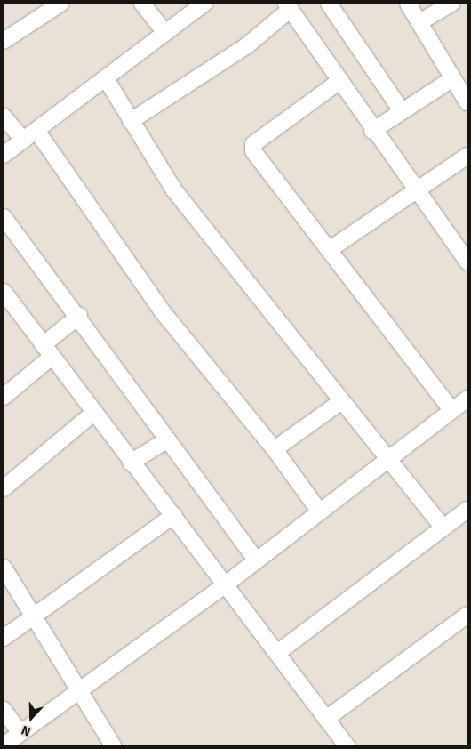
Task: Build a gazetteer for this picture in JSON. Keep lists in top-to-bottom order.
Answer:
{
  "north": "bottom"
}
